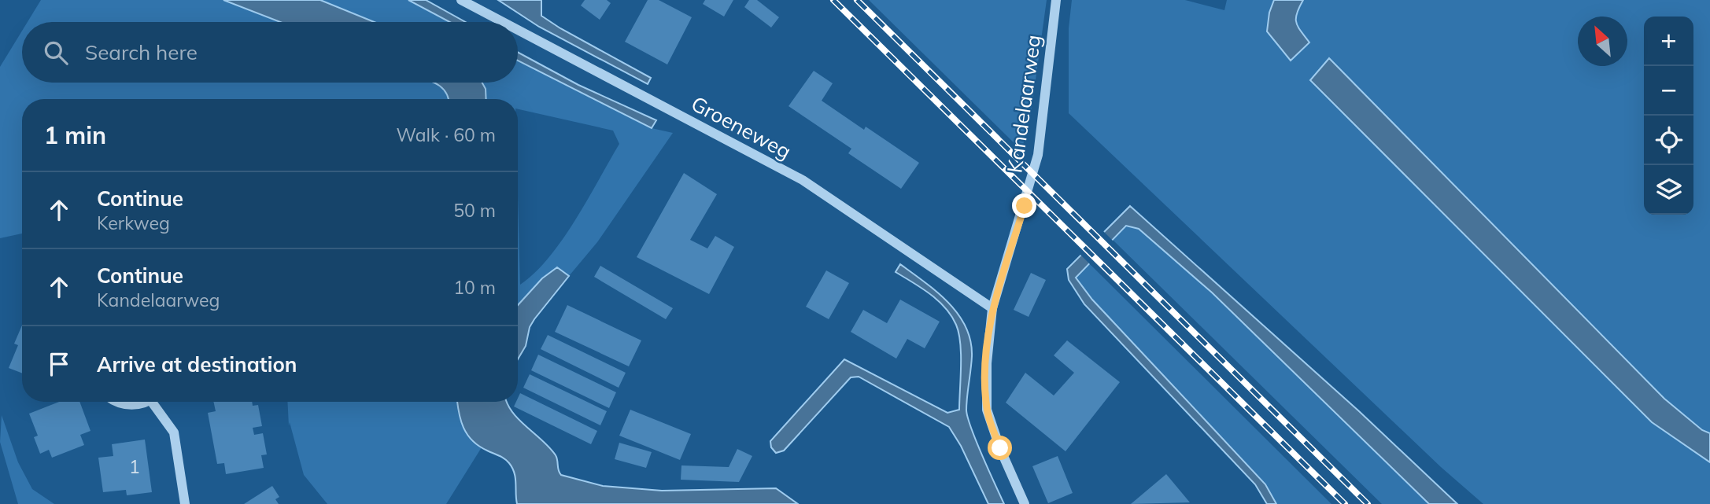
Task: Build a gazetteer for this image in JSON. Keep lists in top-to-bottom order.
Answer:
{
  "streets": {
    "street": ["Kandelaarweg", "Groeneweg"]
  },
  "crossings": [
    ["Kandelaarweg", "Groeneweg"]
  ],
  "house_numbers": ["1"],
  "north": "top left",
  "page": {
    "map_buttons": ["+", "−"],
    "search": "Search here",
    "heading": ["1 min", "Walk · 60 m"],
    "list": [
      ["Continue", "Kerkweg", "50 m"],
      ["Continue", "Kandelaarweg", "10 m"],
      "Arrive at destination"
    ]
  }
}
